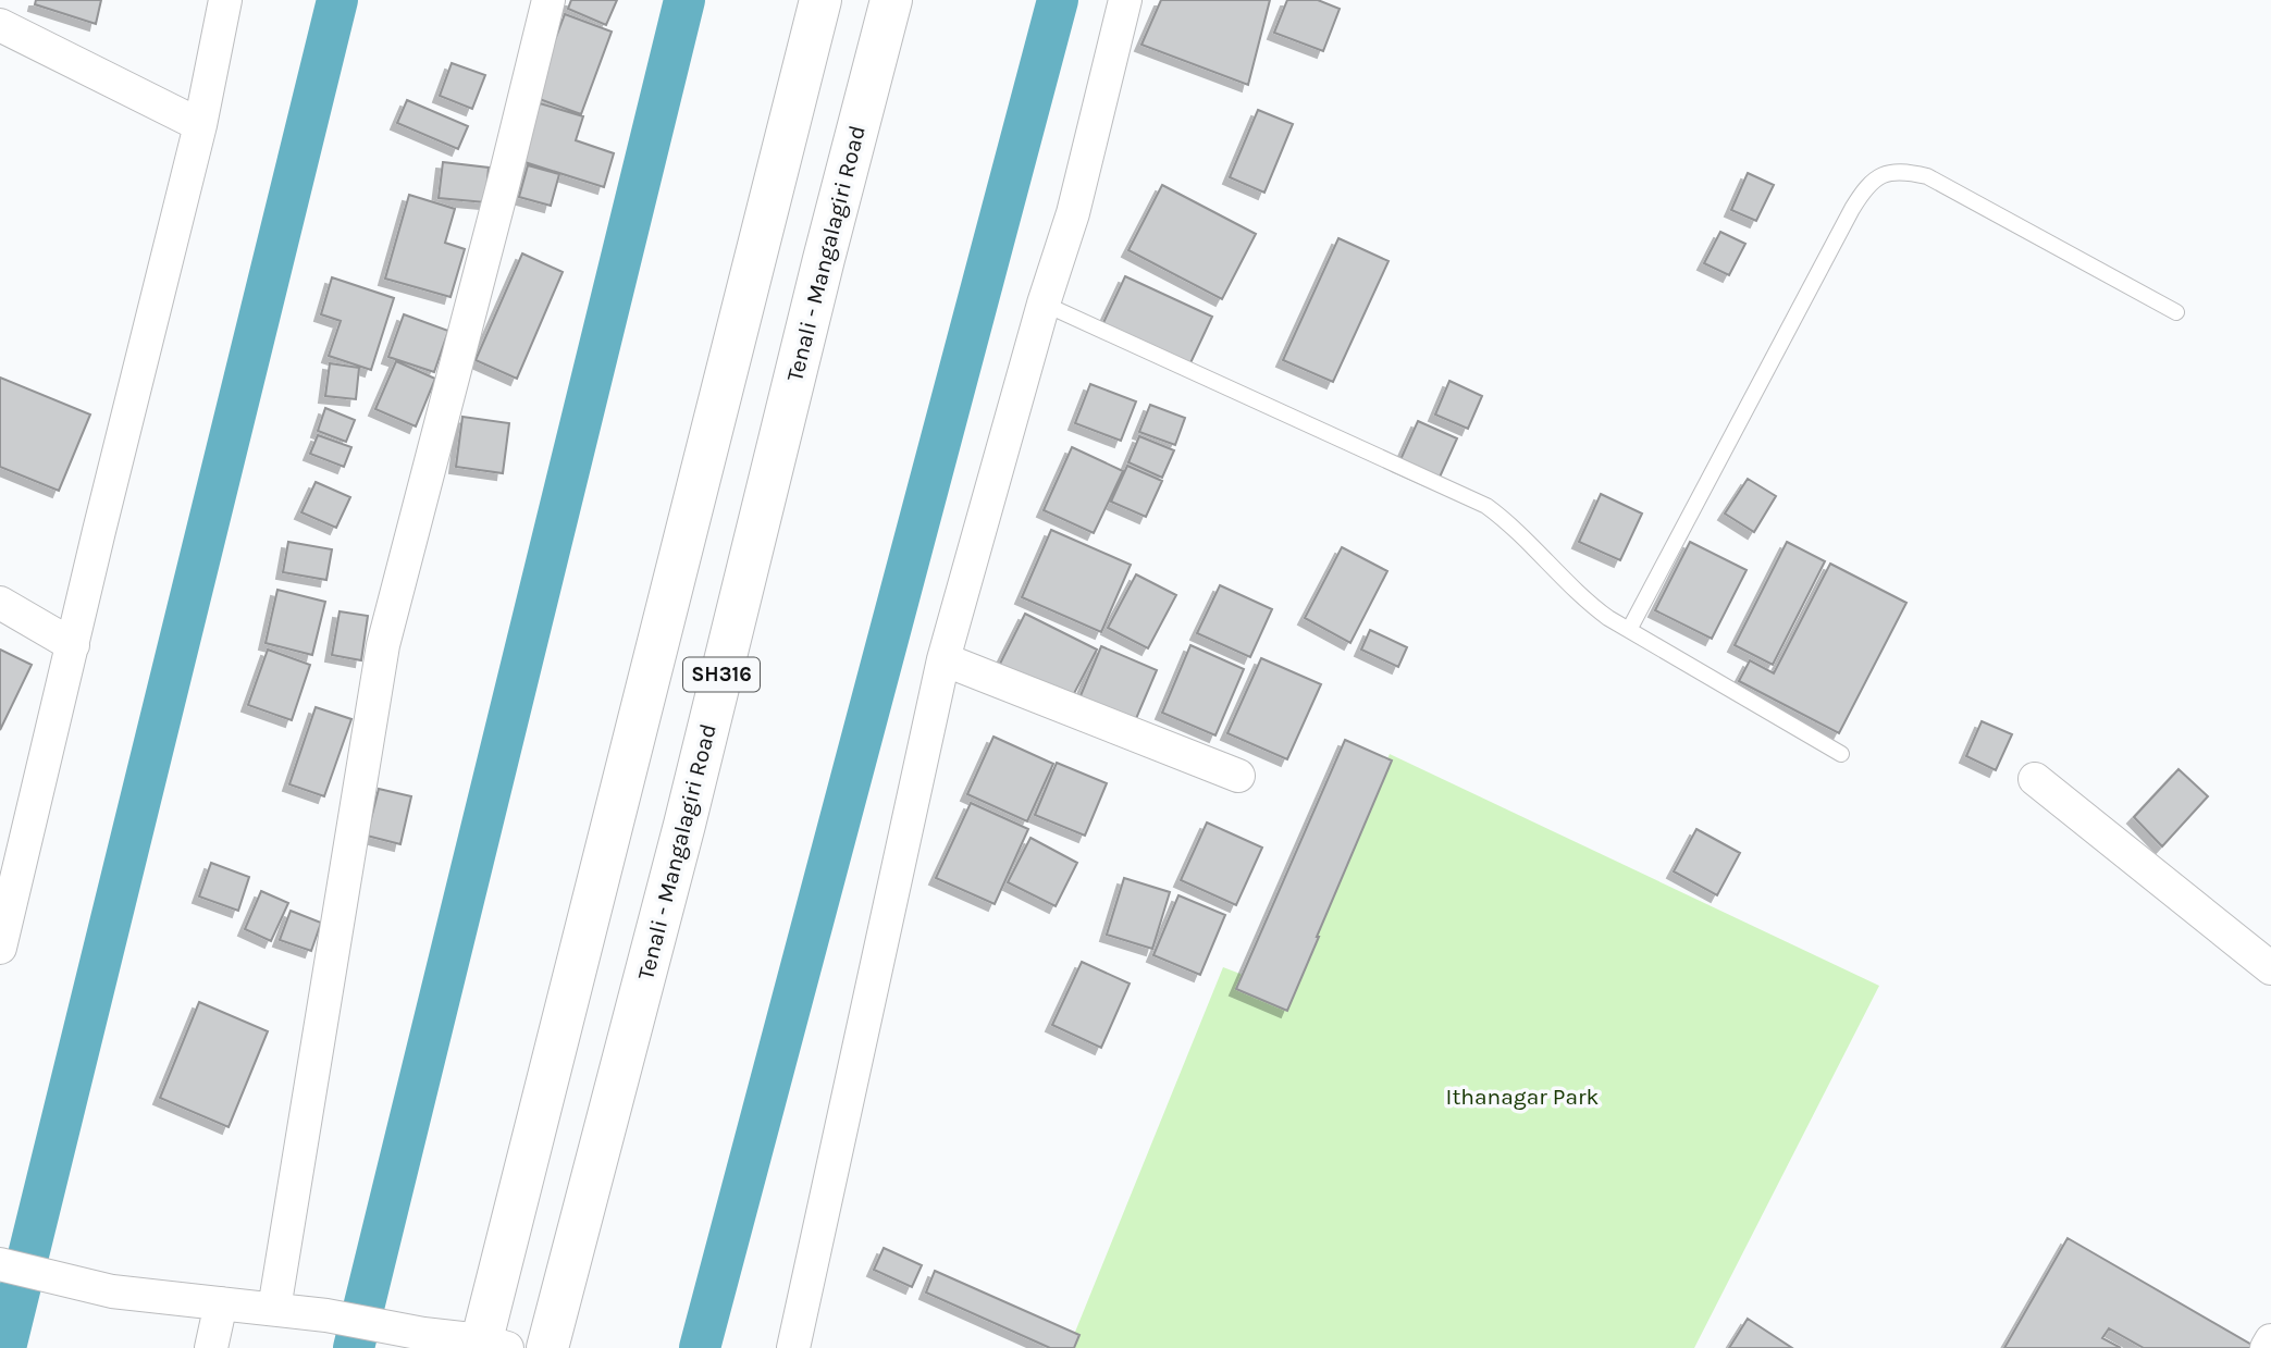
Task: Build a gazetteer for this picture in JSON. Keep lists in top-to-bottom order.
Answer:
{
  "streets": {
    "main road": ["Tenali - Mangalagiri Road", "SH316"]
  },
  "parks": ["Ithanagar Park"]
}
